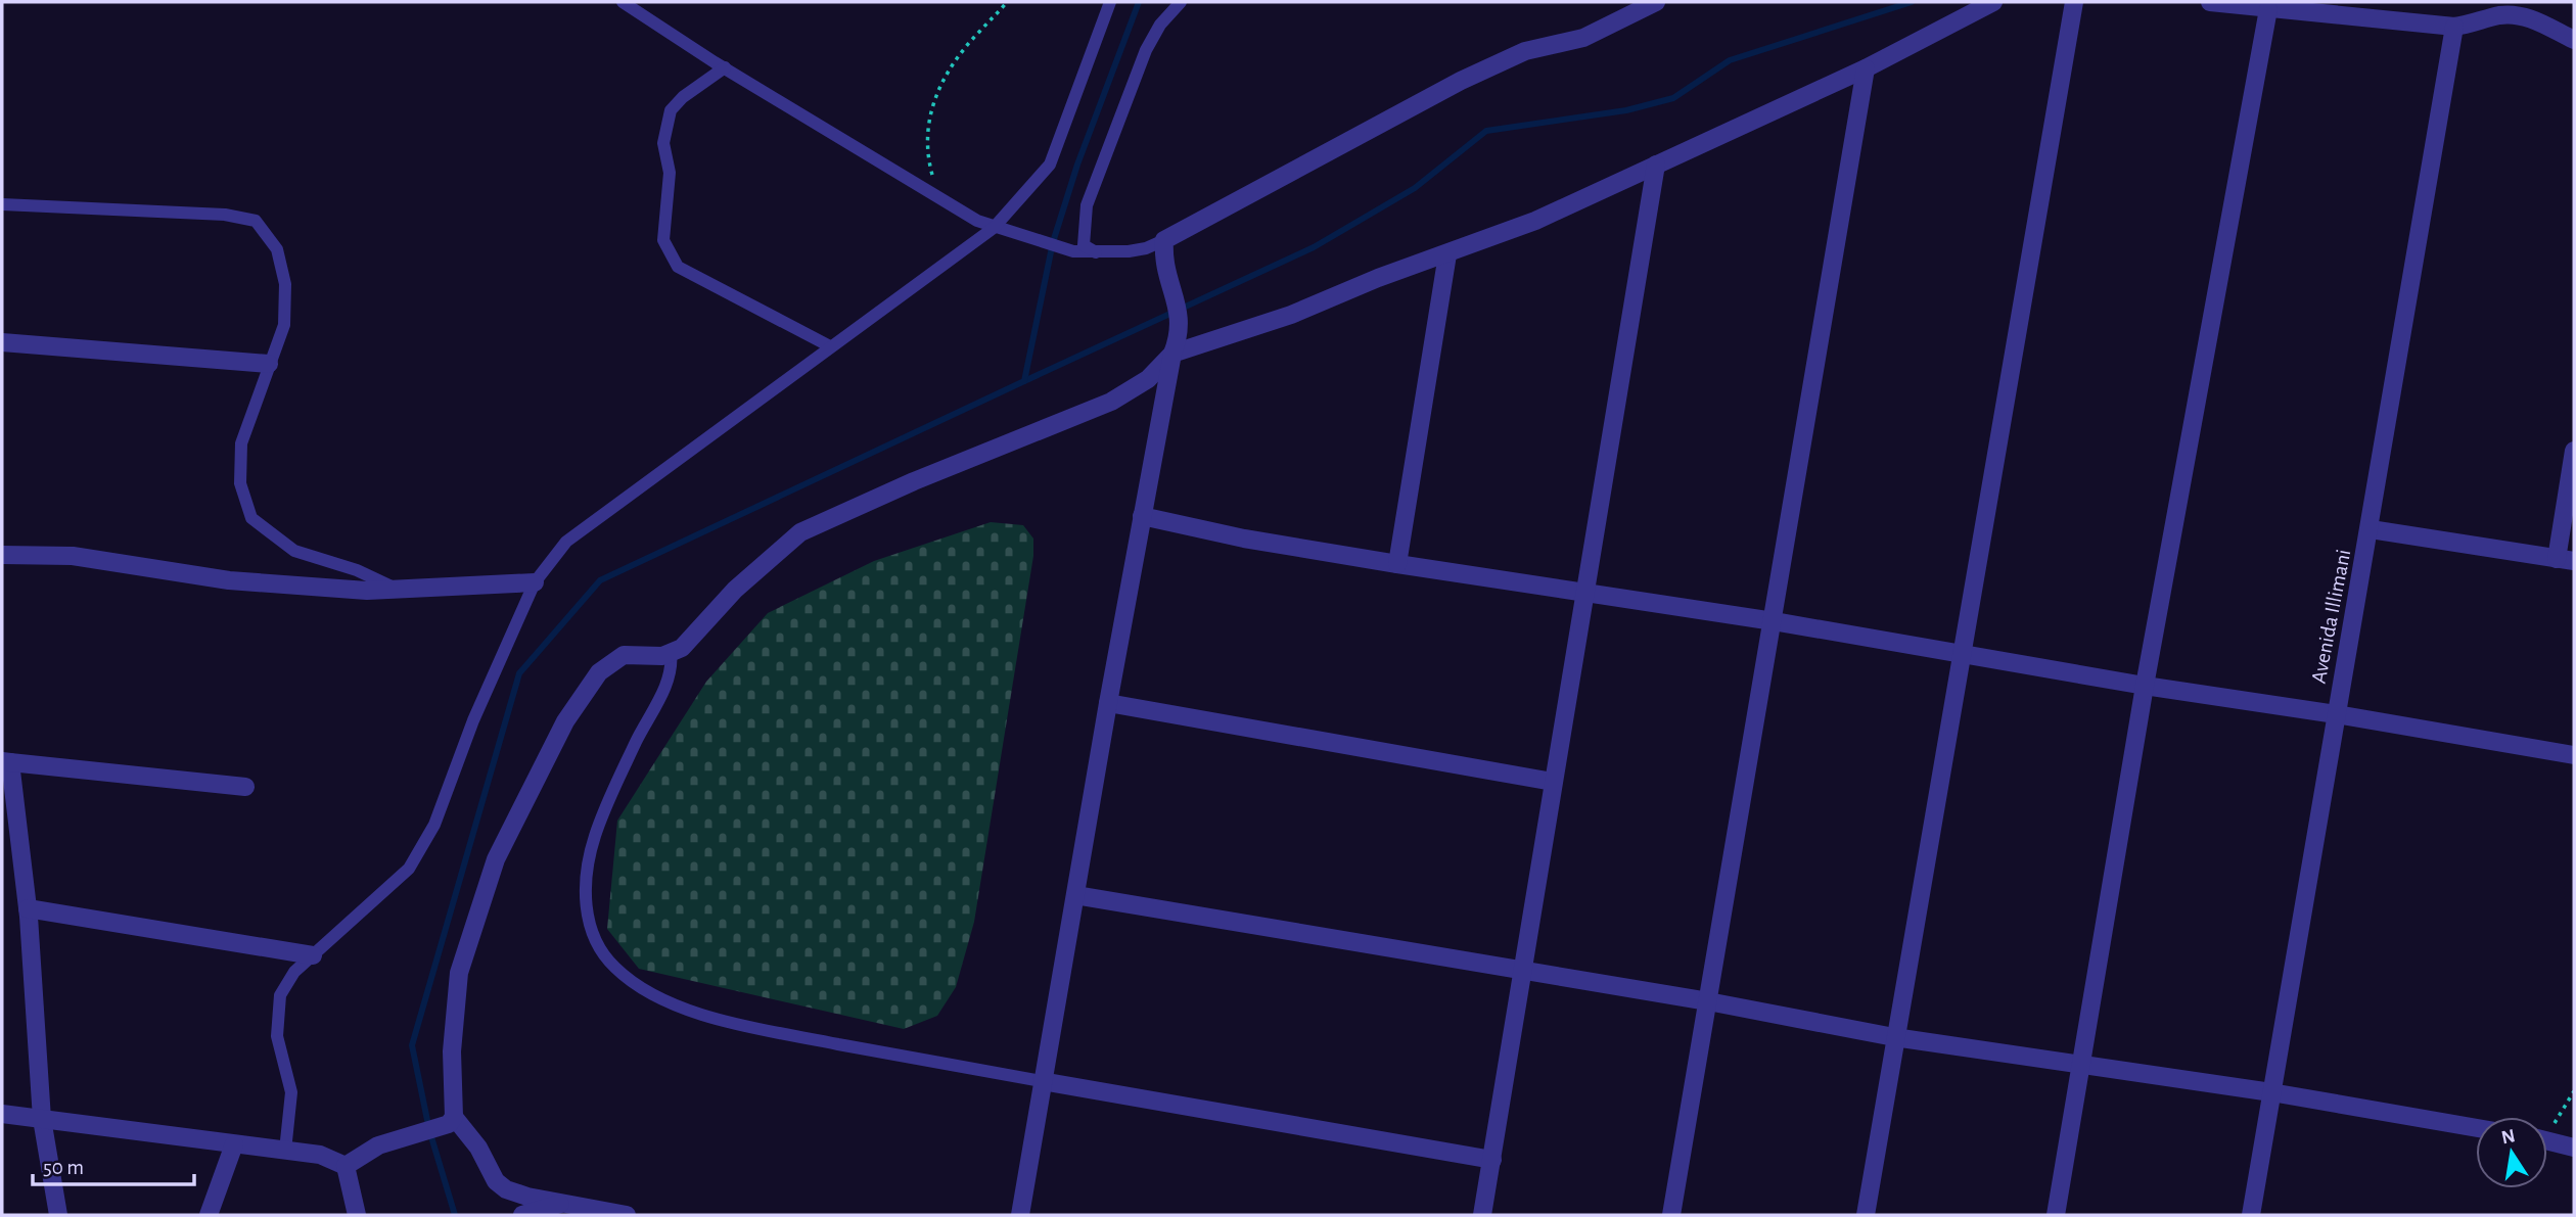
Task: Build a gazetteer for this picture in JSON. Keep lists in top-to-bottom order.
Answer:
{
  "streets": {
    "street": ["Avenida Illimani"]
  },
  "scale_bar": "50 m",
  "north": "top"
}
